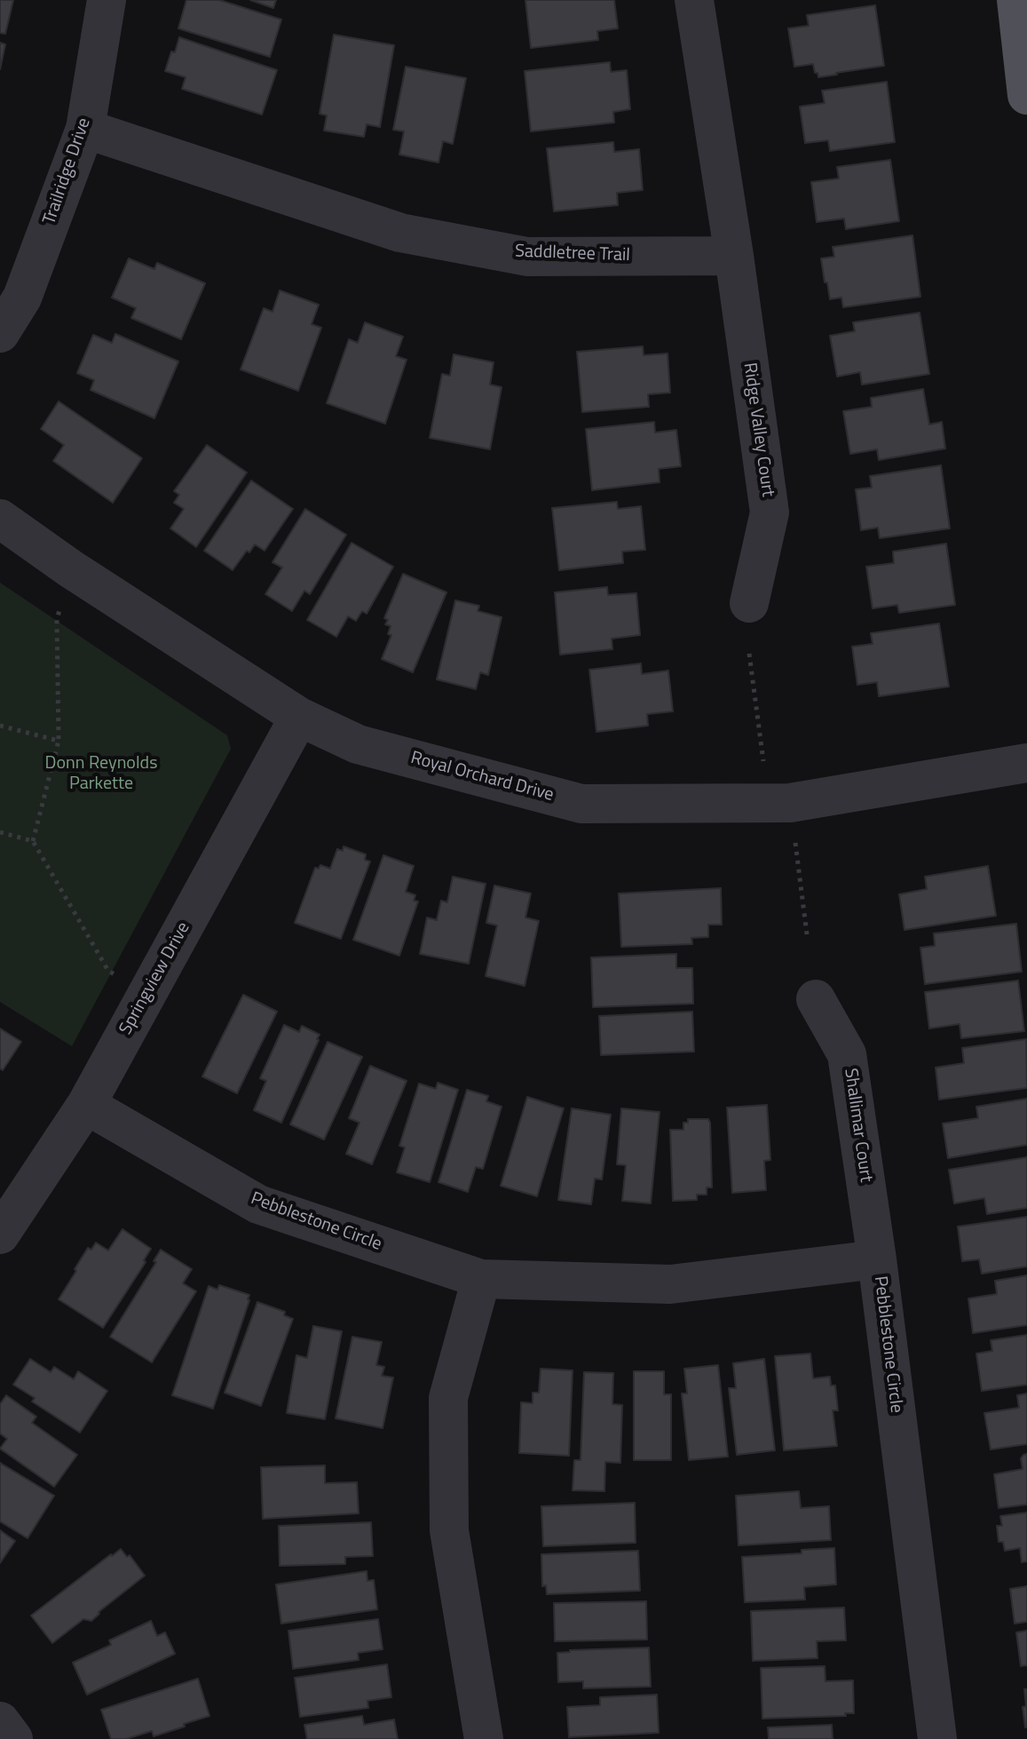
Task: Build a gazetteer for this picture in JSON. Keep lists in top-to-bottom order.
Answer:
{
  "streets": {
    "street": [
      "Trailridge Drive",
      "Saddletree Trail",
      "Ridge Valley Court",
      "Royal Orchard Drive",
      "Springview Drive",
      "Shallimar Court",
      "Pebblestone Circle"
    ]
  },
  "crossings": [
    ["Trailridge Drive", "Saddletree Trail"],
    ["Saddletree Trail", "Ridge Valley Court"],
    ["Royal Orchard Drive", "Springview Drive"],
    ["Springview Drive", "Pebblestone Circle"],
    ["Shallimar Court", "Pebblestone Circle"]
  ],
  "parks": ["Donn Reynolds Parkette"]
}
